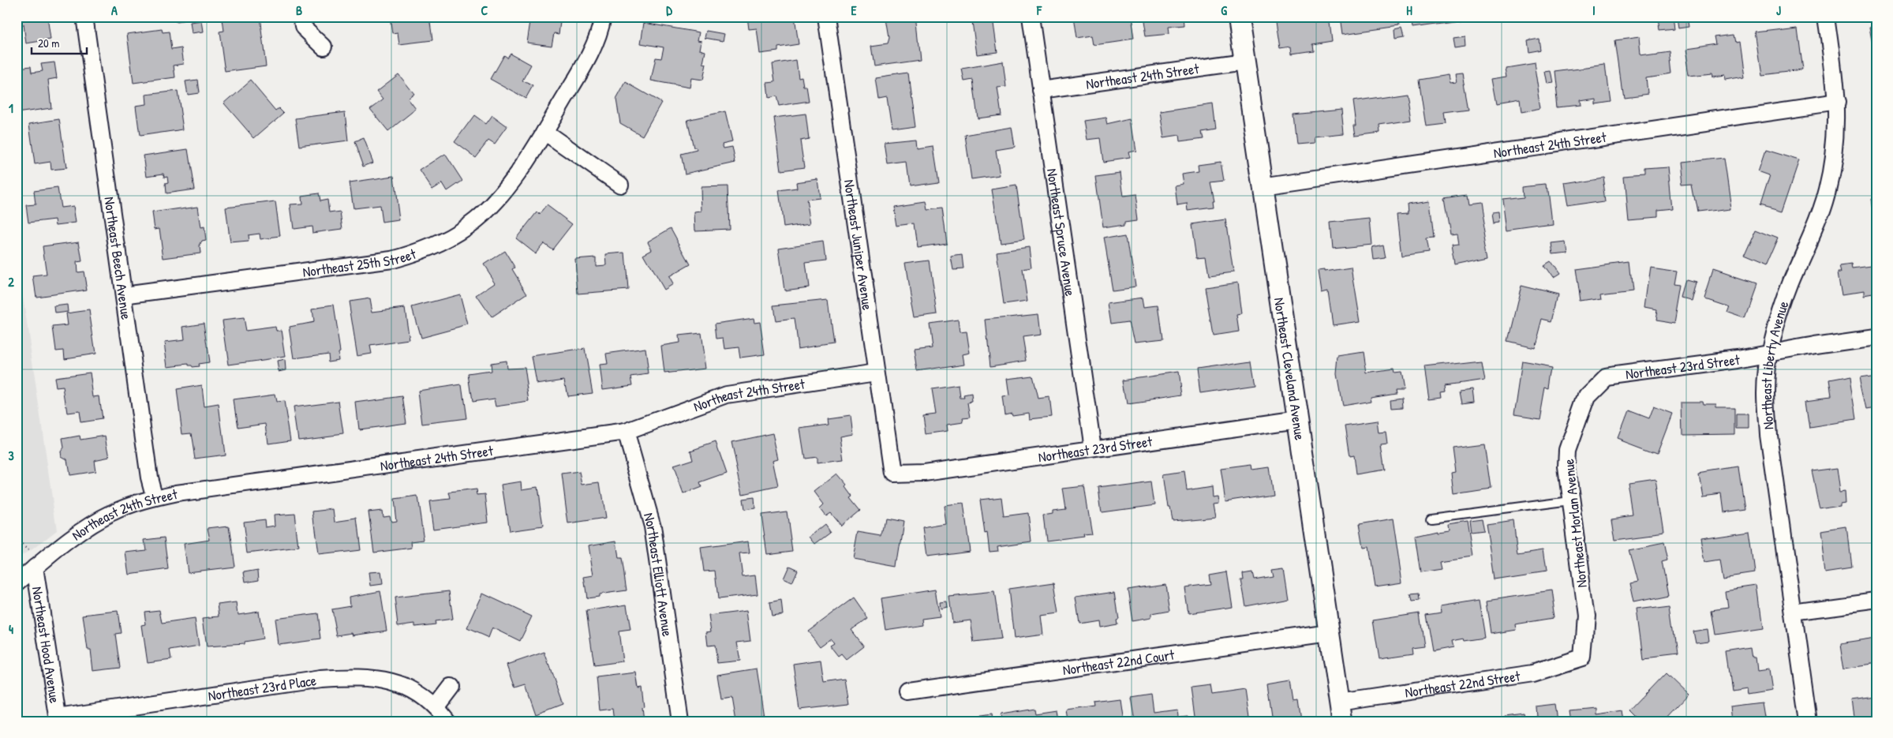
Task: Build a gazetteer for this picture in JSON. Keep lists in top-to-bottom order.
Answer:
{
  "streets": {
    "street": [
      "Northeast 24th Street",
      "Northeast Spruce Avenue",
      "Northeast Juniper Avenue",
      "Northeast Beech Avenue",
      "Northeast 25th Street",
      "Northeast Liberty Avenue",
      "Northeast 23rd Street",
      "Northeast Cleveland Avenue",
      "Northeast Morlan Avenue",
      "Northeast Elliott Avenue",
      "Northeast Hood Avenue",
      "Northeast 22nd Court",
      "Northeast 22nd Street",
      "Northeast 23rd Place"
    ]
  },
  "crossings": [
    ["Northeast 24th Street", "Northeast Spruce Avenue"],
    ["Northeast 24th Street", "Northeast Juniper Avenue"],
    ["Northeast 24th Street", "Northeast Beech Avenue"],
    ["Northeast 24th Street", "Northeast Liberty Avenue"],
    ["Northeast 24th Street", "Northeast Cleveland Avenue"],
    ["Northeast 24th Street", "Northeast Elliott Avenue"],
    ["Northeast 24th Street", "Northeast Hood Avenue"],
    ["Northeast Spruce Avenue", "Northeast 23rd Street"],
    ["Northeast Juniper Avenue", "Northeast 23rd Street"],
    ["Northeast Beech Avenue", "Northeast 25th Street"],
    ["Northeast Liberty Avenue", "Northeast 23rd Street"],
    ["Northeast 23rd Street", "Northeast Cleveland Avenue"],
    ["Northeast 23rd Street", "Northeast Morlan Avenue"],
    ["Northeast Cleveland Avenue", "Northeast 22nd Court"],
    ["Northeast Cleveland Avenue", "Northeast 22nd Street"],
    ["Northeast Morlan Avenue", "Northeast 22nd Street"],
    ["Northeast Hood Avenue", "Northeast 23rd Place"]
  ],
  "scale_bar": "20 m",
  "grid": {
    "columns": [
      "A",
      "B",
      "C",
      "D",
      "E",
      "F",
      "G",
      "H",
      "I",
      "J"
    ],
    "rows": [
      "1",
      "2",
      "3",
      "4"
    ]
  }
}
